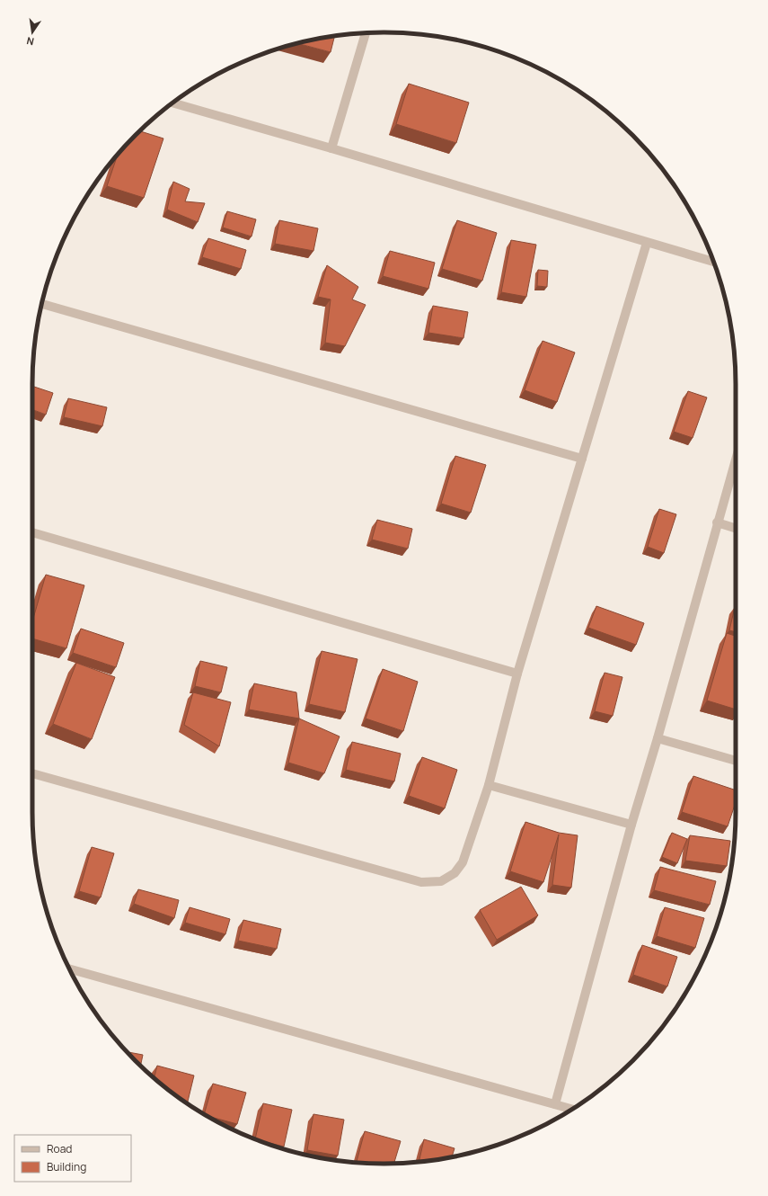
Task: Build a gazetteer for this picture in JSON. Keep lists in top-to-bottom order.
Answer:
{
  "legend": ["Road", "Building"],
  "north": "bottom"
}
